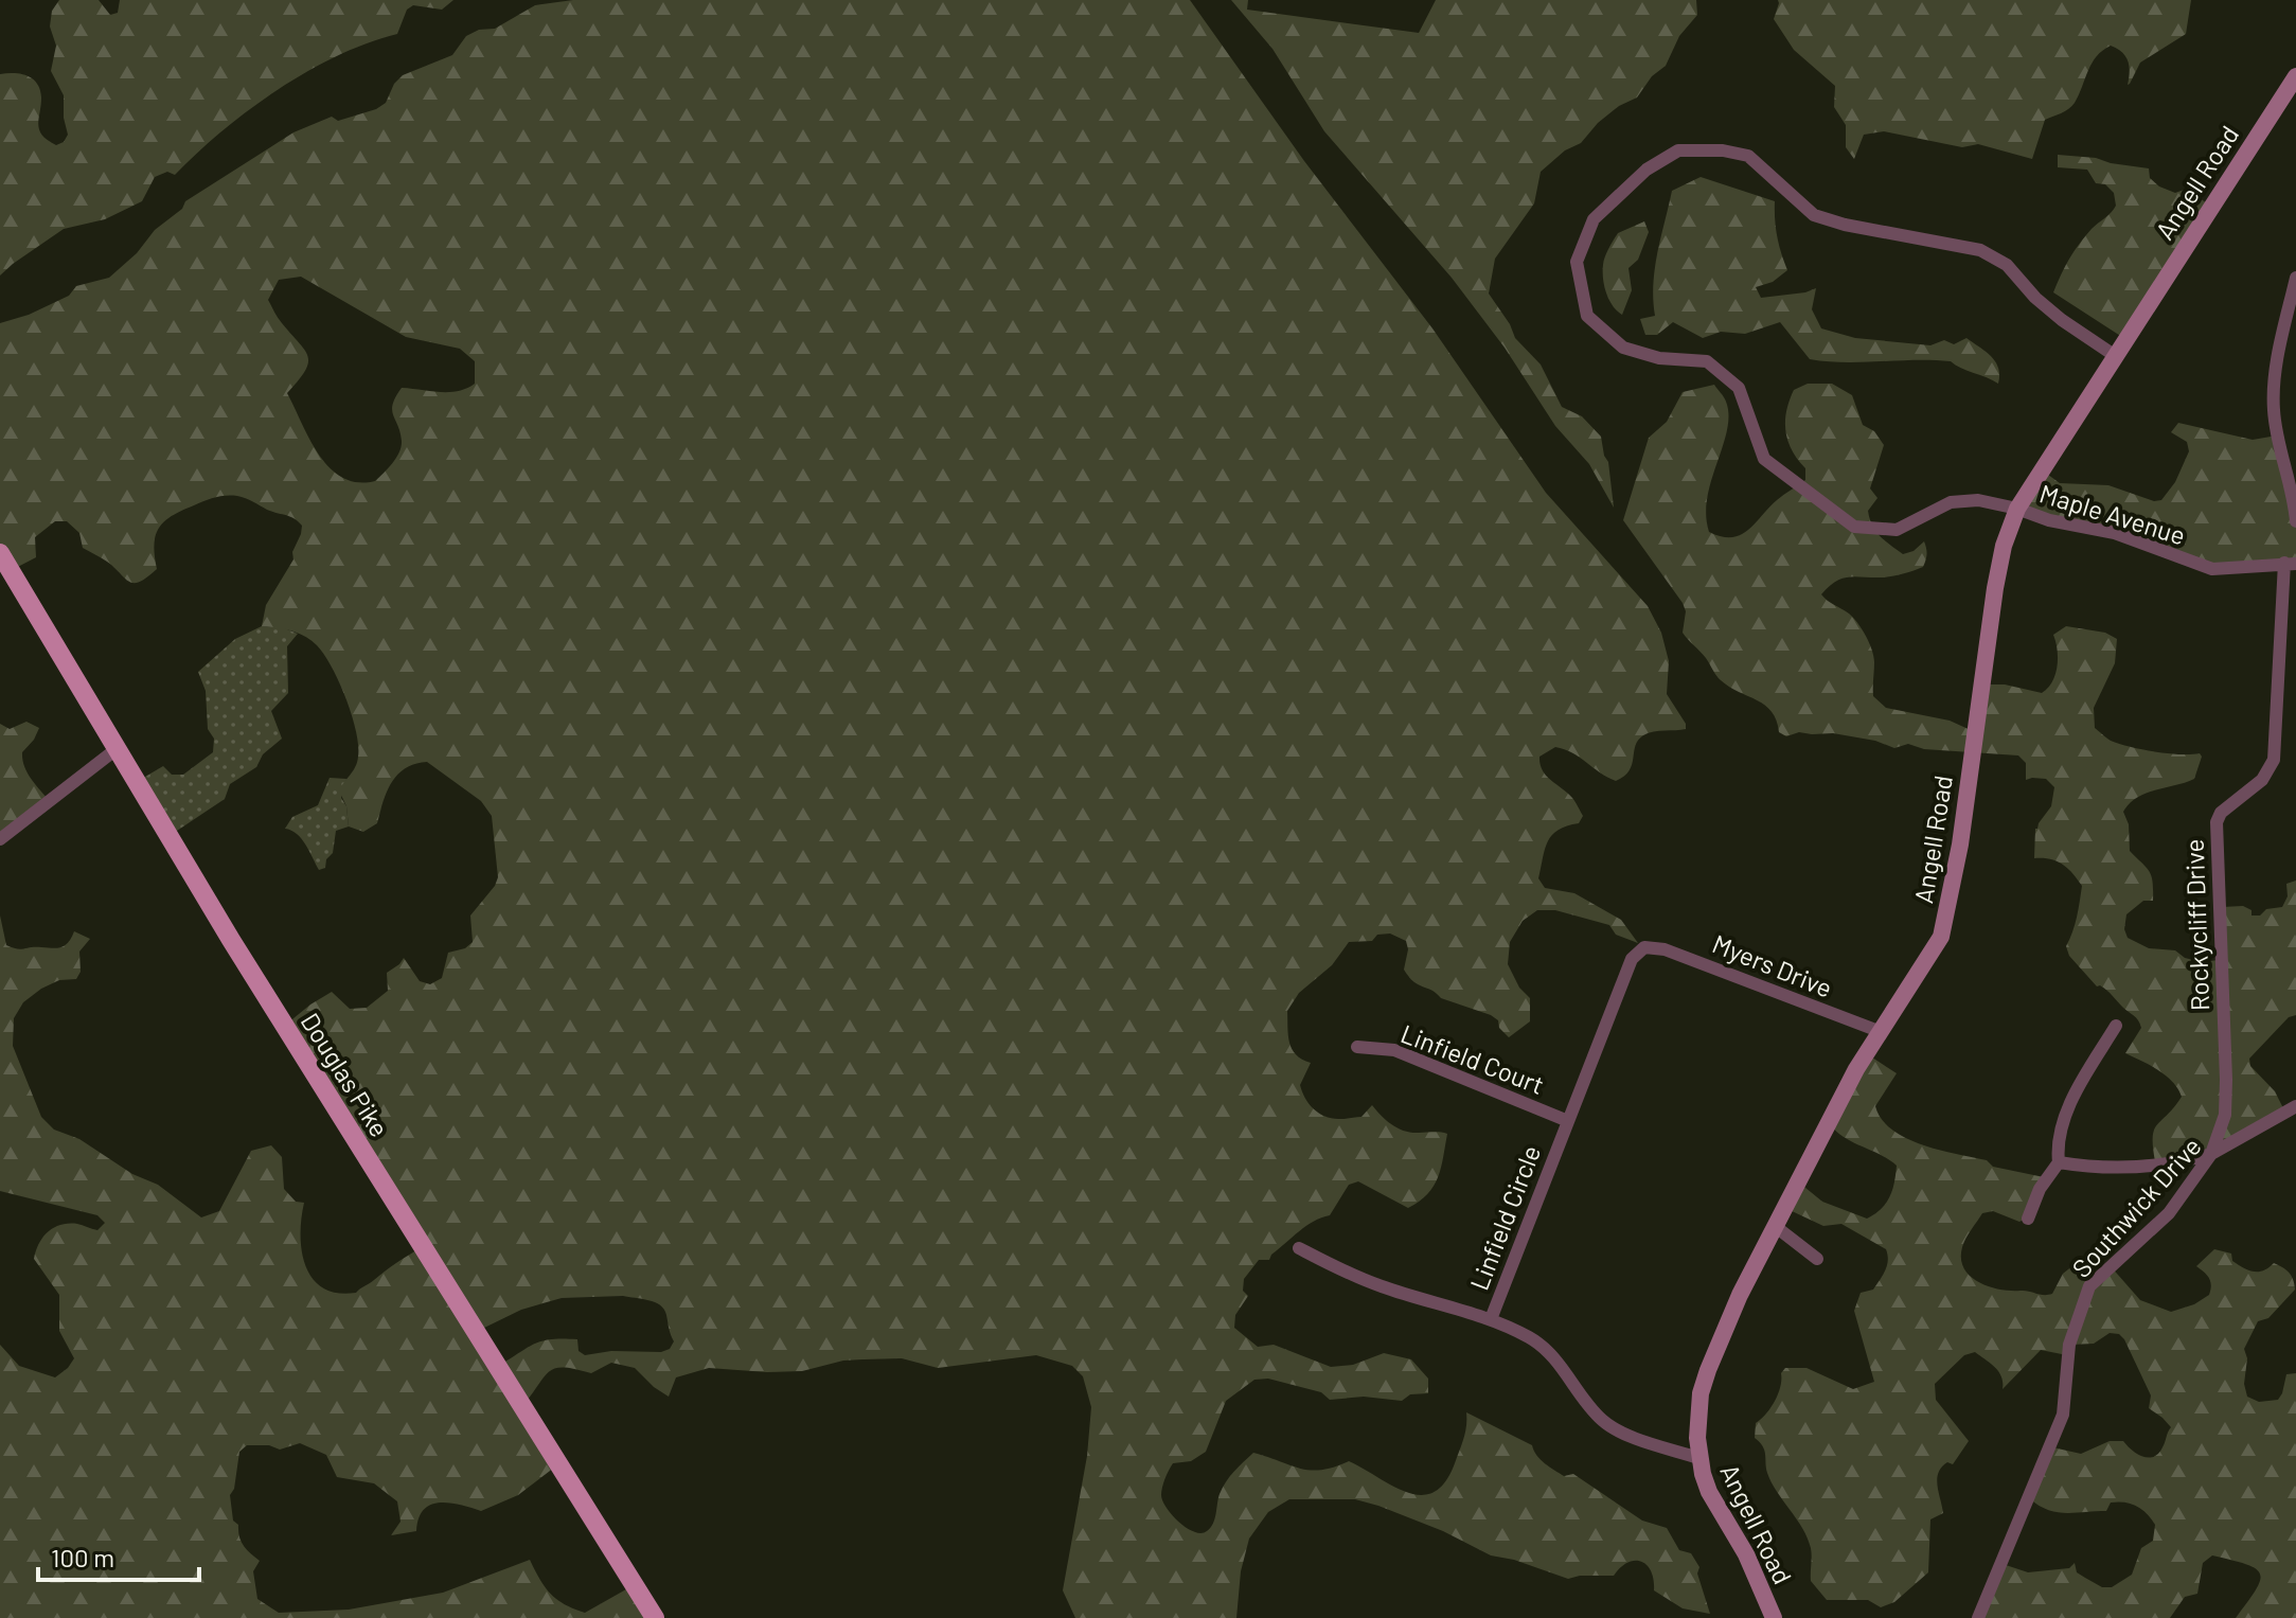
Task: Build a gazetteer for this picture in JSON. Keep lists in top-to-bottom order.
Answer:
{
  "streets": {
    "main road": ["Douglas Pike"],
    "street": [
      "Angell Road",
      "Maple Avenue",
      "Rockycliff Drive",
      "Myers Drive",
      "Linfield Court",
      "Southwick Drive",
      "Linfield Circle"
    ]
  },
  "crossings": [
    ["Angell Road", "Maple Avenue"],
    ["Angell Road", "Myers Drive"],
    ["Angell Road", "Linfield Circle"],
    ["Maple Avenue", "Rockycliff Drive"],
    ["Rockycliff Drive", "Southwick Drive"],
    ["Myers Drive", "Linfield Circle"],
    ["Linfield Court", "Linfield Circle"]
  ],
  "scale_bar": "100 m"
}
